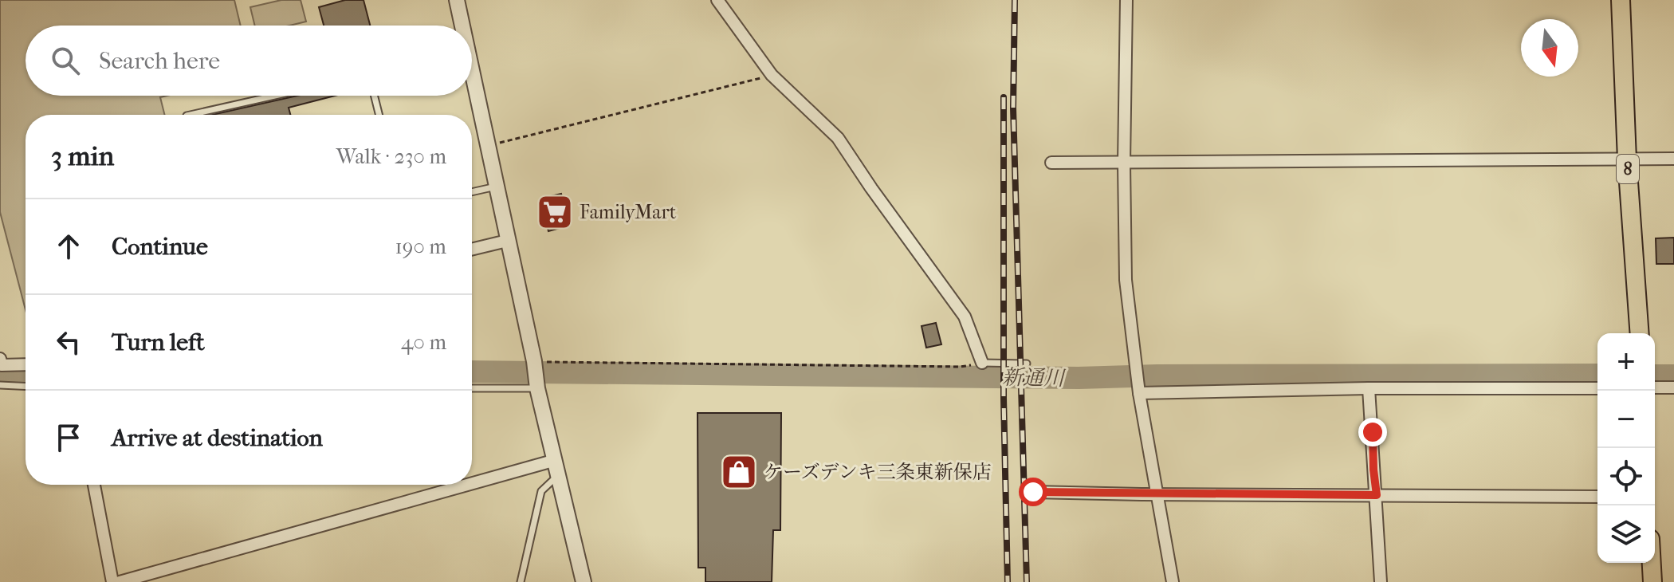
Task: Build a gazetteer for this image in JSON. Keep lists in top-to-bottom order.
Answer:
{
  "streets": {
    "main road": ["8"]
  },
  "water": ["新通川"],
  "places": {
    "supermarket": ["FamilyMart"],
    "shop": ["ケーズデンキ三条東新保店"]
  },
  "north": "bottom",
  "page": {
    "search": "Search here",
    "heading": ["3 min", "Walk · 230 m"],
    "list": [
      ["Continue", "190 m"],
      ["Turn left", "40 m"],
      "Arrive at destination"
    ],
    "map_buttons": ["+", "−"]
  }
}
